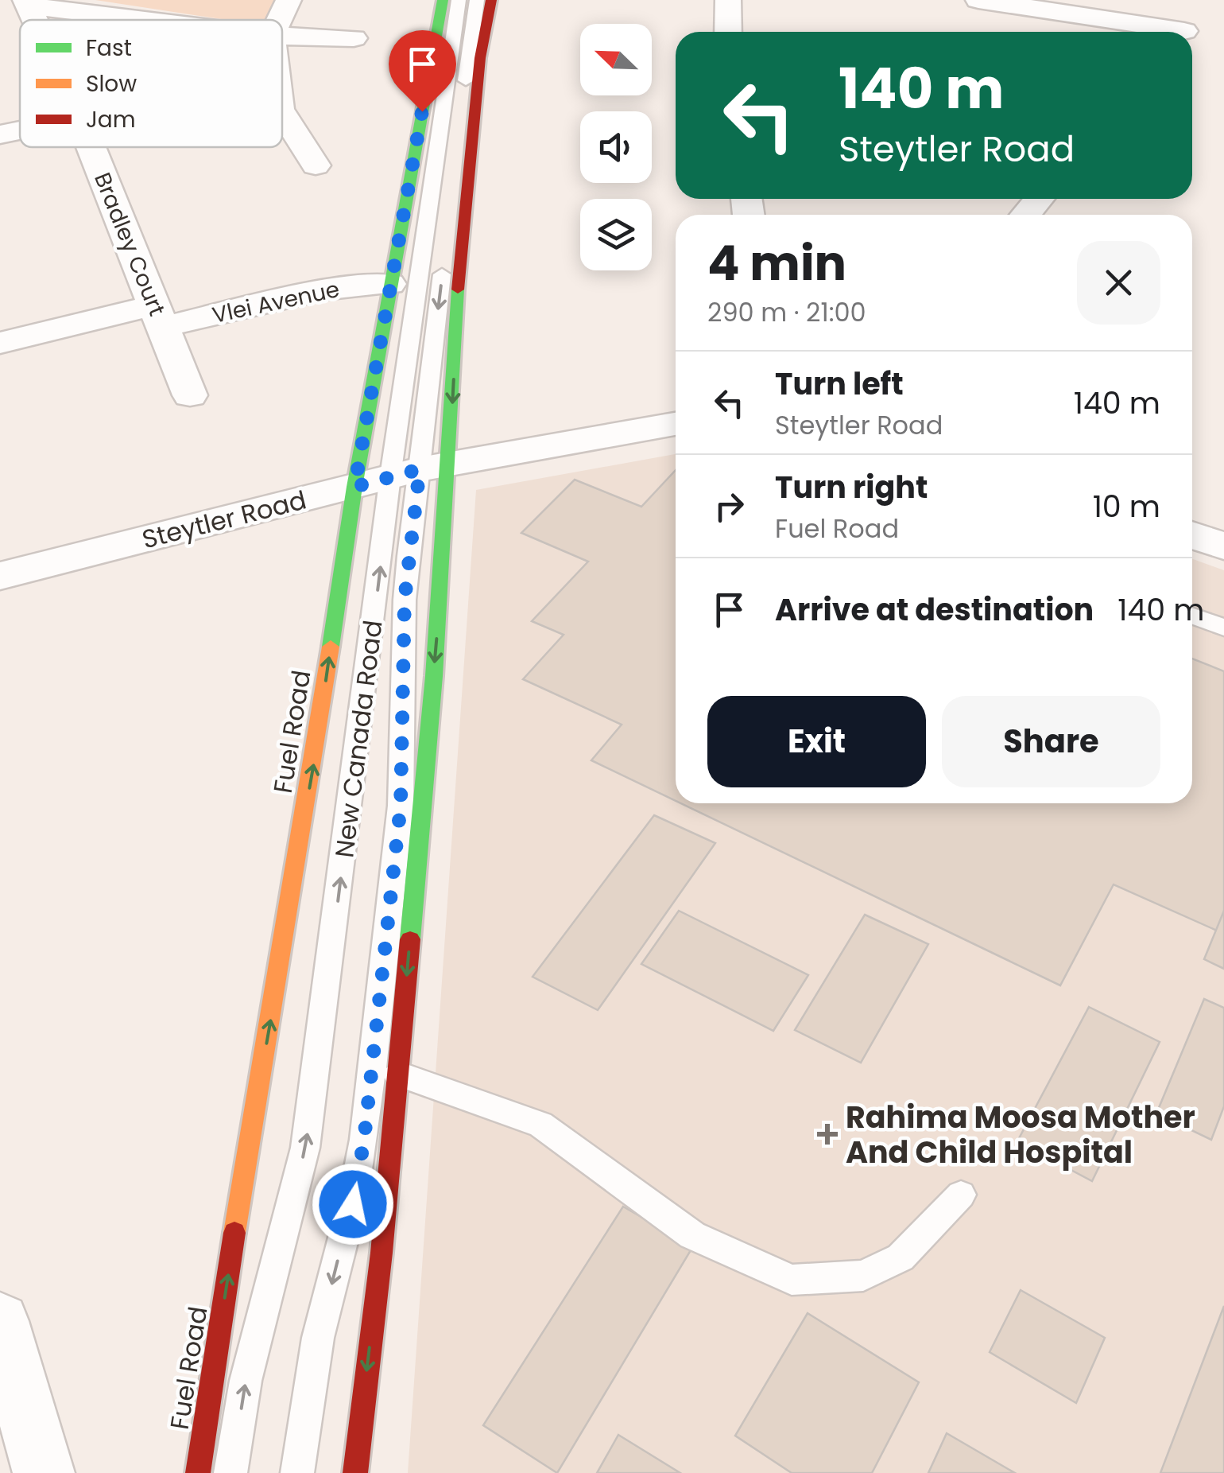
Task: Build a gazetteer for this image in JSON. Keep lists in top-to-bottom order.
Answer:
{
  "streets": {
    "main road": ["Fuel Road"],
    "street": ["Bradley Court", "Vlei Avenue", "Steytler Road"],
    "lane": ["New Canada Road"]
  },
  "crossings": [
    ["Bradley Court", "Vlei Avenue"],
    ["Vlei Avenue", "Fuel Road"],
    ["Steytler Road", "Fuel Road"],
    ["Steytler Road", "New Canada Road"]
  ],
  "places": {
    "health": ["Rahima Moosa Mother And Child Hospital"]
  },
  "legend": ["Fast", "Slow", "Jam"],
  "north": "top left",
  "page": {
    "turn": ["140 m", "Steytler Road"],
    "heading": ["4 min", "290 m · 21:00"],
    "list": [
      {
        "name": "Turn left",
        "note": "Steytler Road",
        "value": "140 m"
      },
      {
        "name": "Turn right",
        "note": "Fuel Road",
        "value": "10 m"
      },
      {
        "name": "Arrive at destination",
        "value": "140 m"
      }
    ],
    "buttons": ["Exit", "Share"]
  }
}
